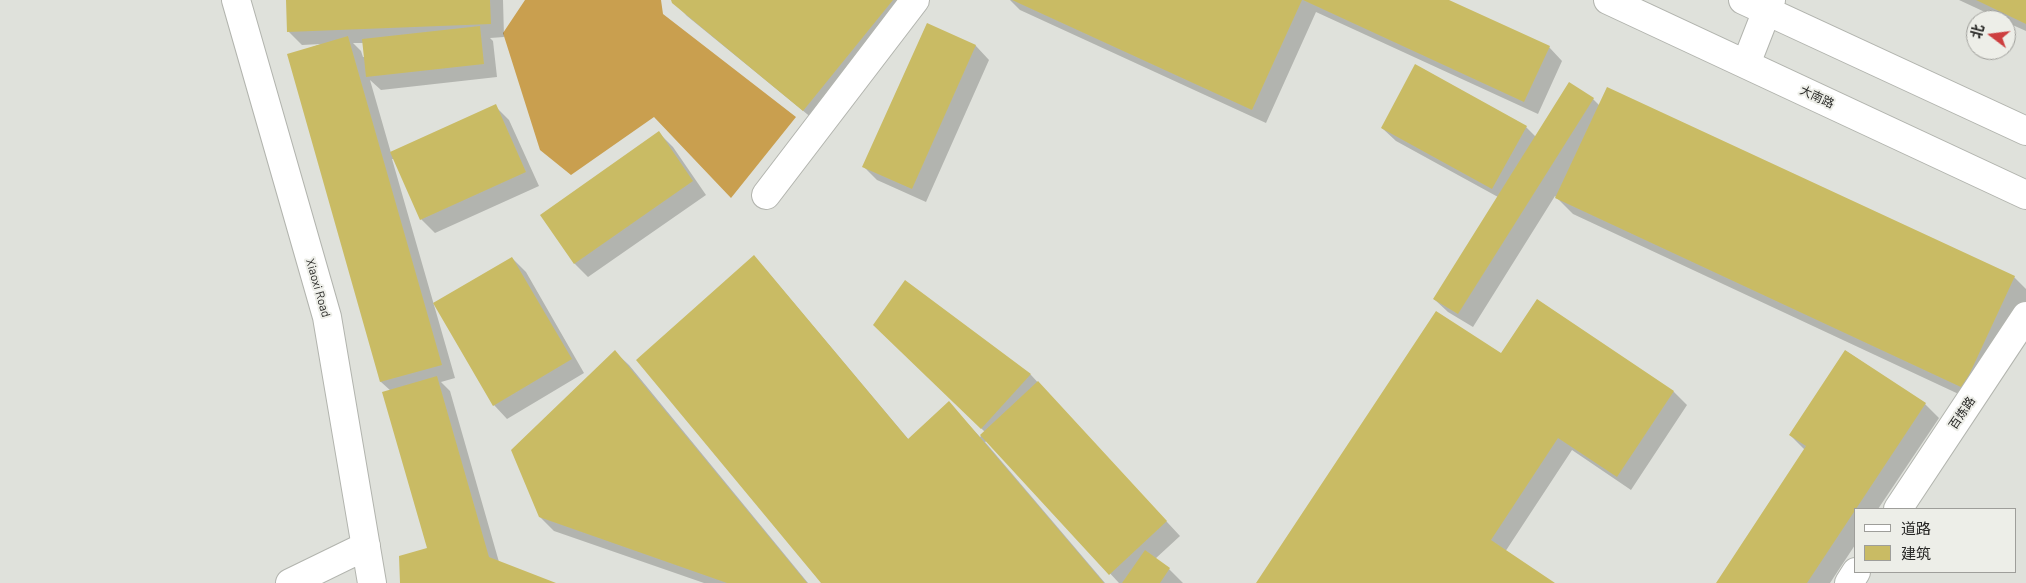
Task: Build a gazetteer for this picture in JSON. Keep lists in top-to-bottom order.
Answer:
{
  "streets": {
    "street": ["大南路", "Xiaoxi Road", "百炼路"]
  },
  "legend": ["道路", "建筑"],
  "north": "left"
}
